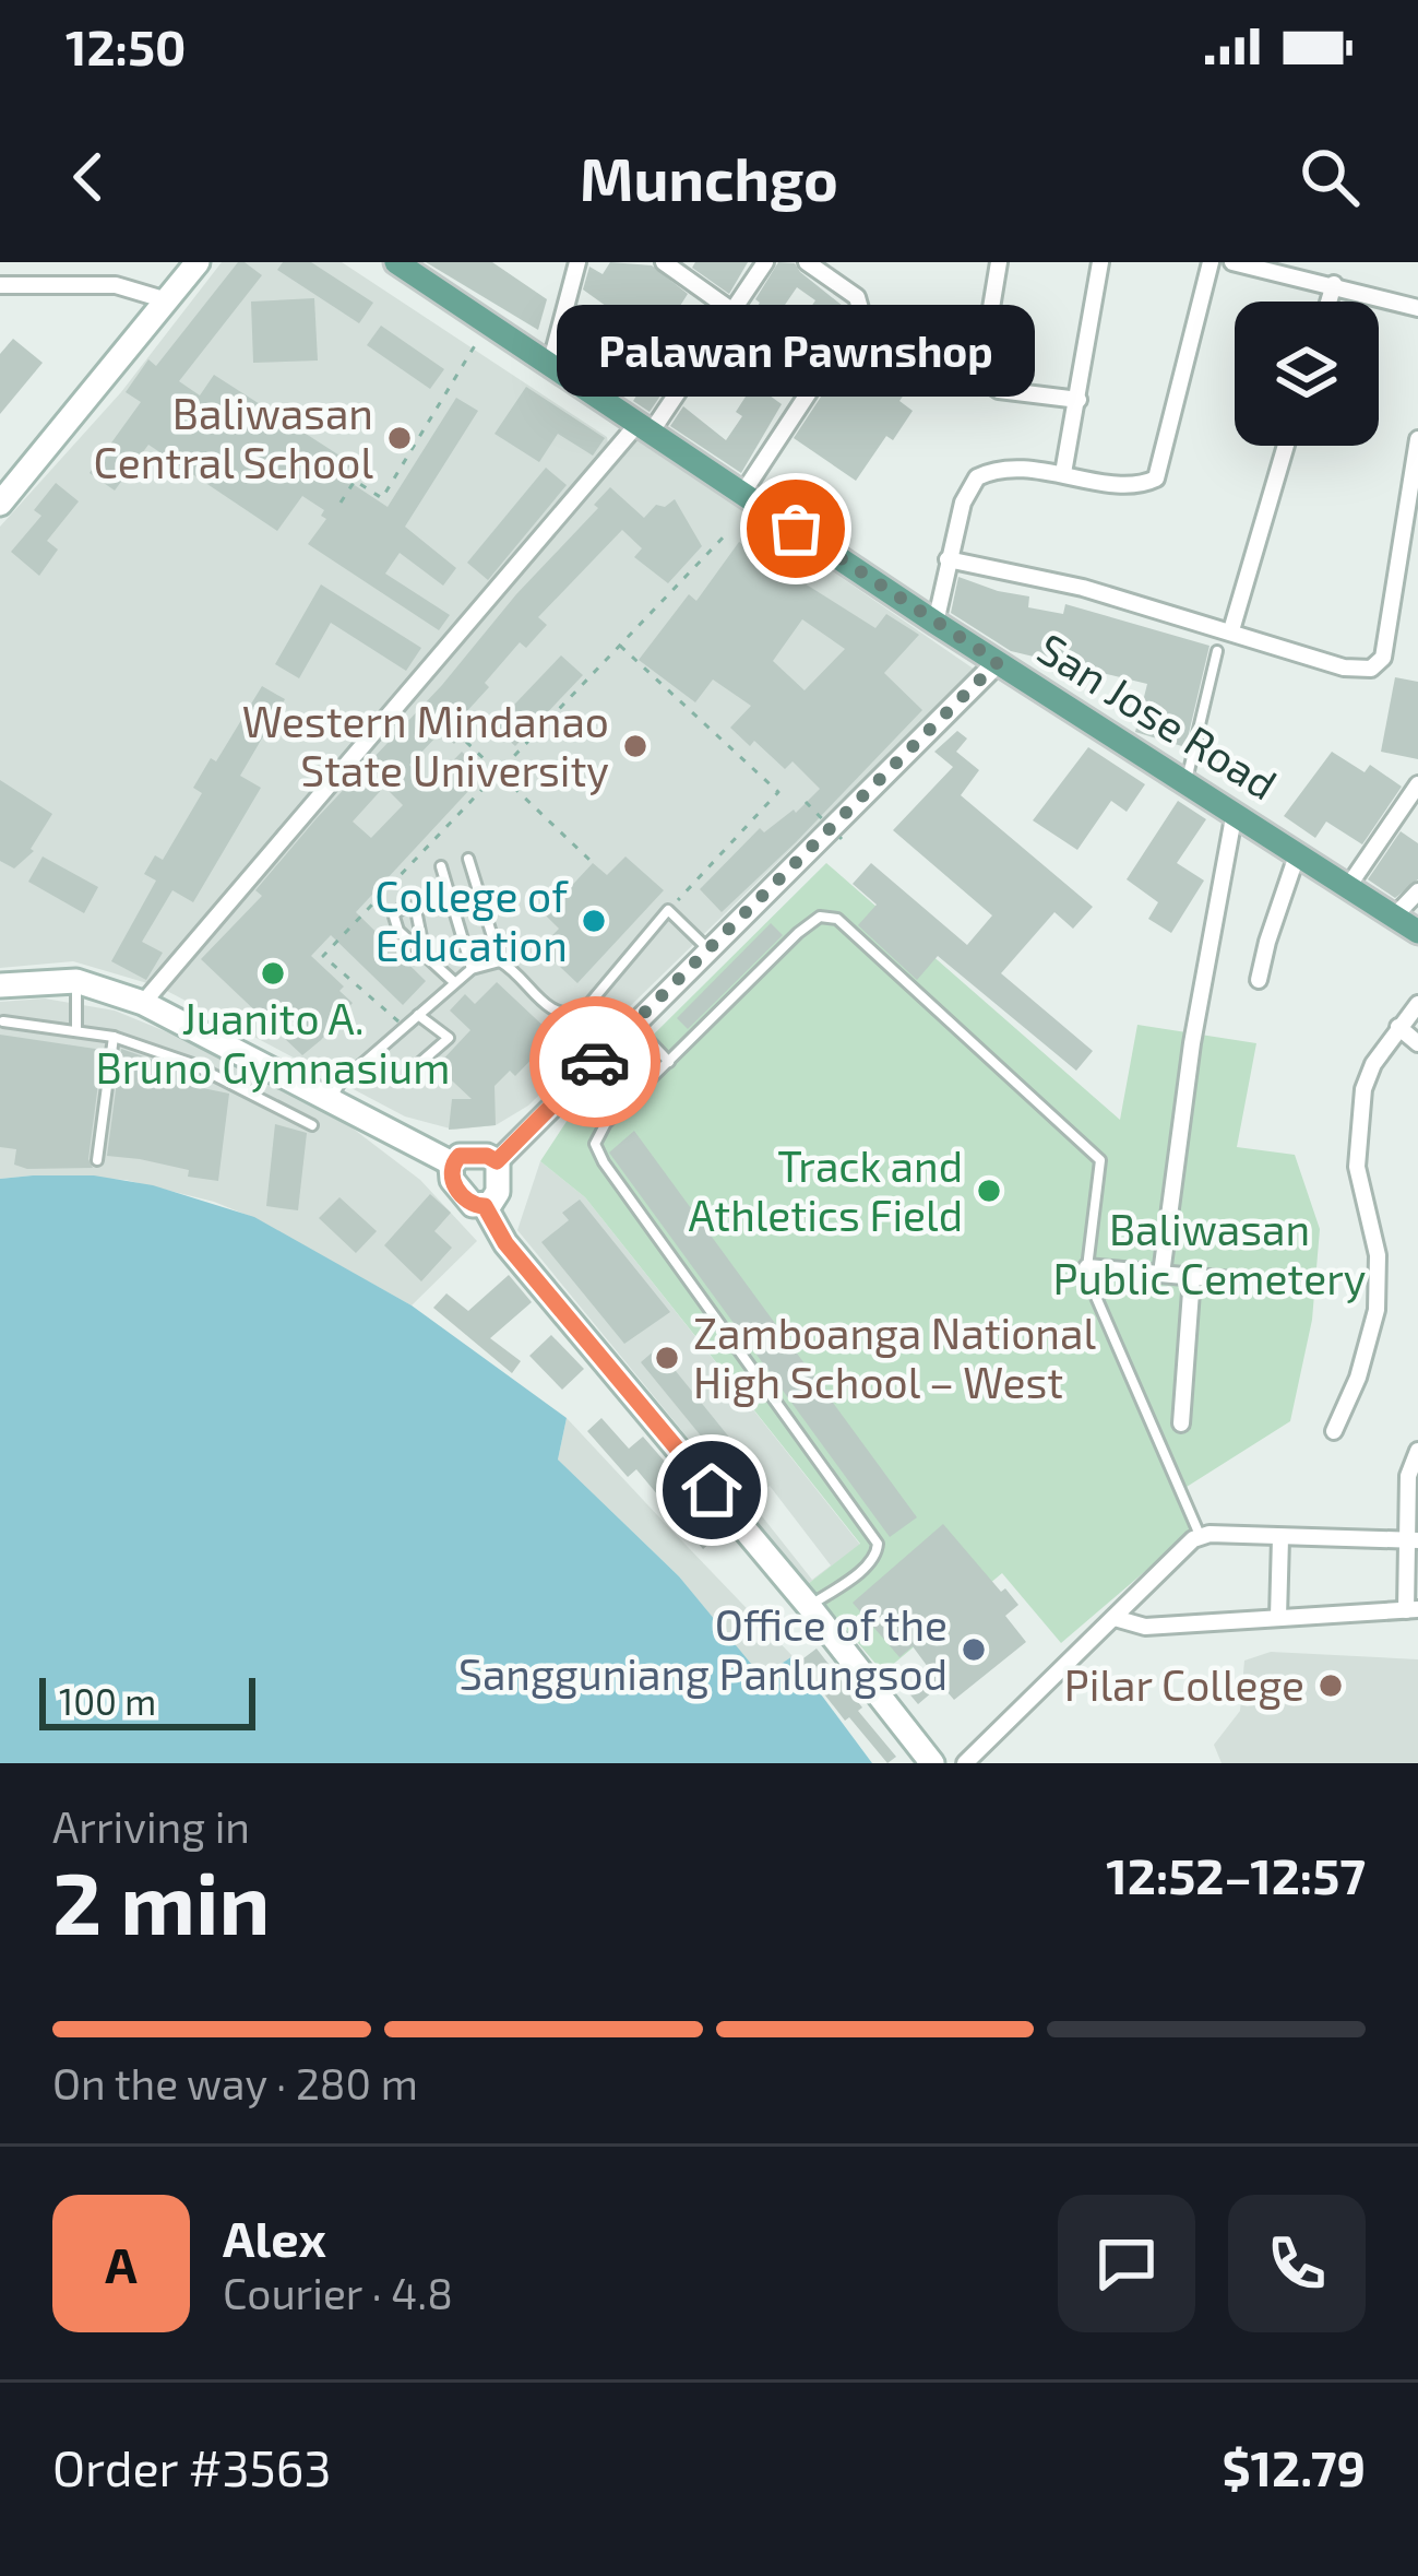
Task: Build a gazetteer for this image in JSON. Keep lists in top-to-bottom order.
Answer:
{
  "streets": {
    "main road": ["San Jose Road"]
  },
  "parks": ["Baliwasan Public Cemetery"],
  "places": [
    "Baliwasan Central School",
    "Palawan Pawnshop",
    "Western Mindanao State University",
    "College of Education",
    "Juanito A. Bruno Gymnasium",
    "Track and Athletics Field",
    "Zamboanga National High School – West",
    "Office of the Sangguniang Panlungsod",
    "Pilar College"
  ],
  "scale_bar": "100 m",
  "page": {
    "status": "12:50",
    "header": "Munchgo",
    "bubble": "Palawan Pawnshop",
    "scale": "100 m",
    "heading": ["2 min", "Arriving in", "12:52–12:57"],
    "panel": [
      "Alex",
      "Courier · 4.8",
      "Order #3563",
      "$12.79"
    ],
    "bar": "On the way · 280 m",
    "round": "A"
  }
}
